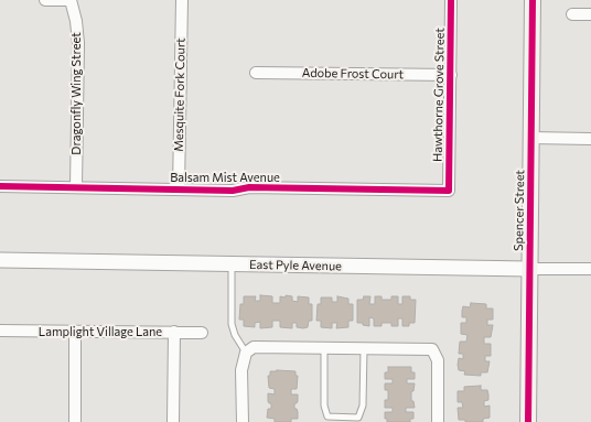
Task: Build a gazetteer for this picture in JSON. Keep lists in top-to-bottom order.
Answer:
{
  "streets": {
    "main road": ["Spencer Street"],
    "street": [
      "Adobe Frost Court",
      "Dragonfly Wing Street",
      "Mesquite Fork Court",
      "Hawthorne Grove Street",
      "Balsam Mist Avenue",
      "East Pyle Avenue",
      "Lamplight Village Lane"
    ]
  },
  "crossings": [
    ["Adobe Frost Court", "Hawthorne Grove Street"],
    ["Dragonfly Wing Street", "Balsam Mist Avenue"],
    ["Mesquite Fork Court", "Balsam Mist Avenue"],
    ["Hawthorne Grove Street", "Balsam Mist Avenue"],
    ["Spencer Street", "East Pyle Avenue"]
  ]
}
